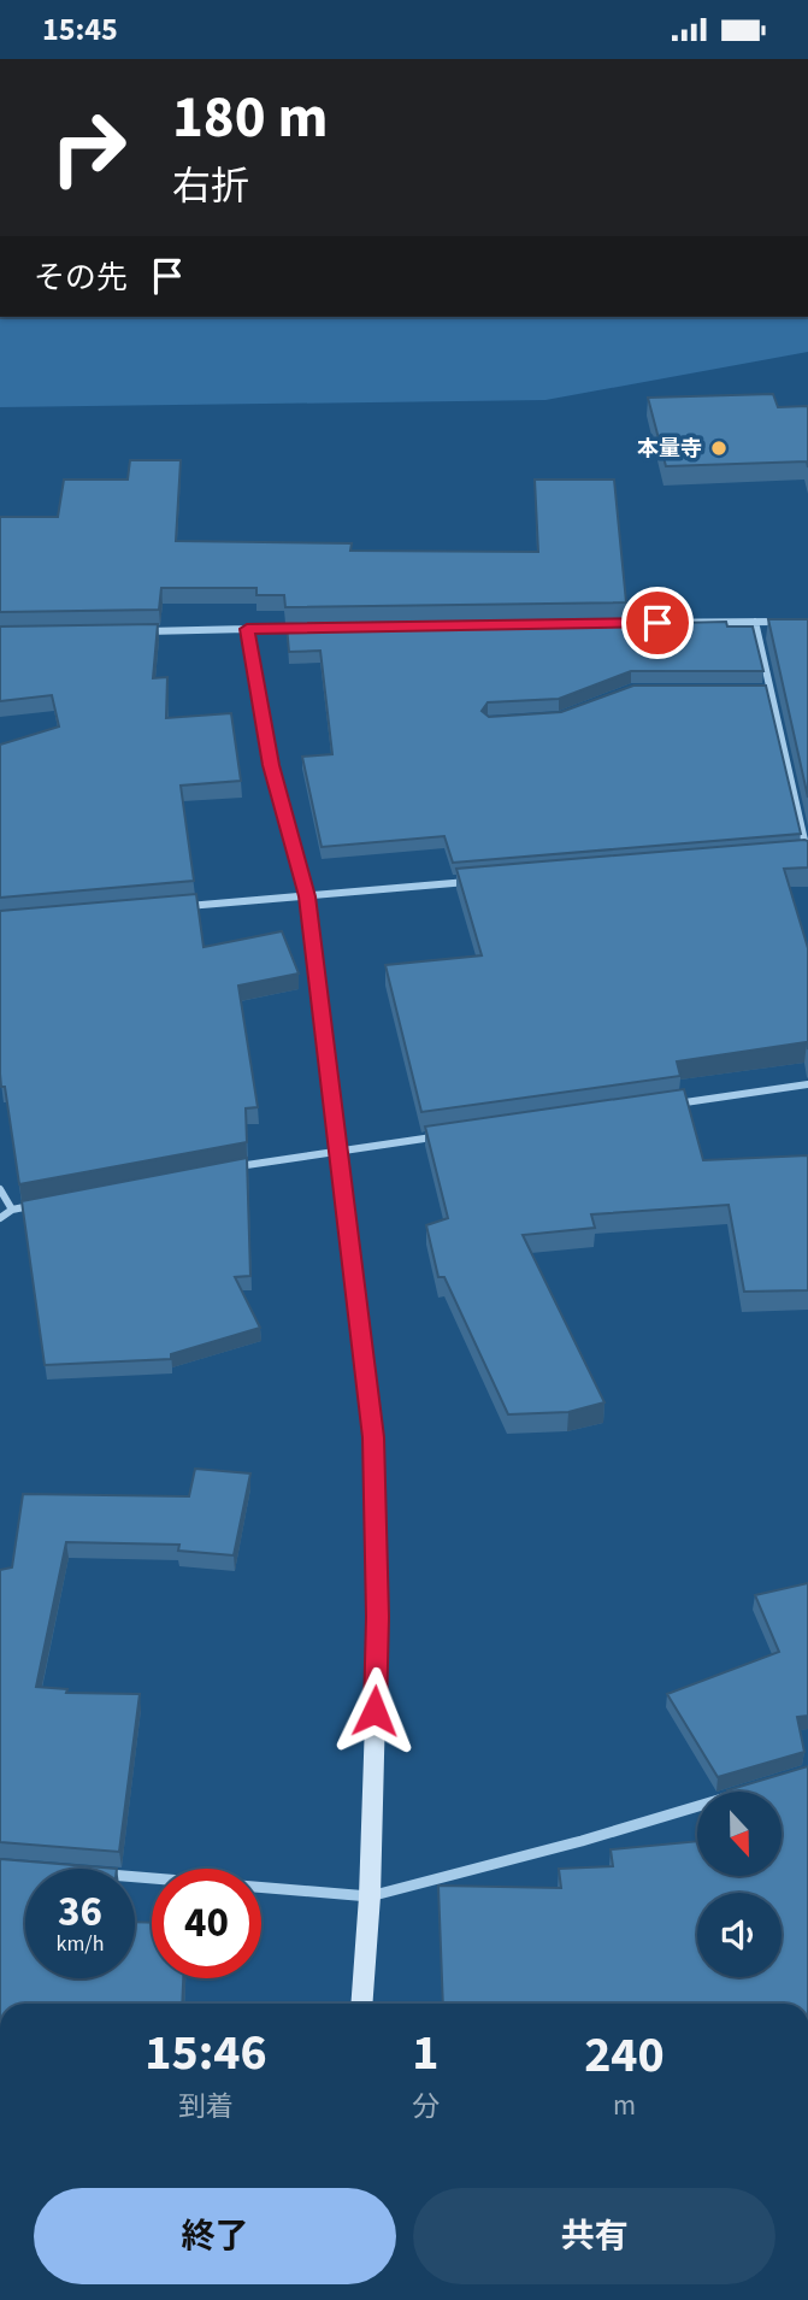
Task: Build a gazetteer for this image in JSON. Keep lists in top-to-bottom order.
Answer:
{
  "places": ["本量寺"],
  "north": "bottom",
  "page": {
    "status": "15:45",
    "turn": ["180 m", "右折"],
    "then": "その先",
    "speed": "36 km/h",
    "limit": "40",
    "eta": [
      "15:46",
      "到着",
      "1",
      "分",
      "240",
      "m"
    ],
    "buttons": ["終了", "共有"]
  }
}
